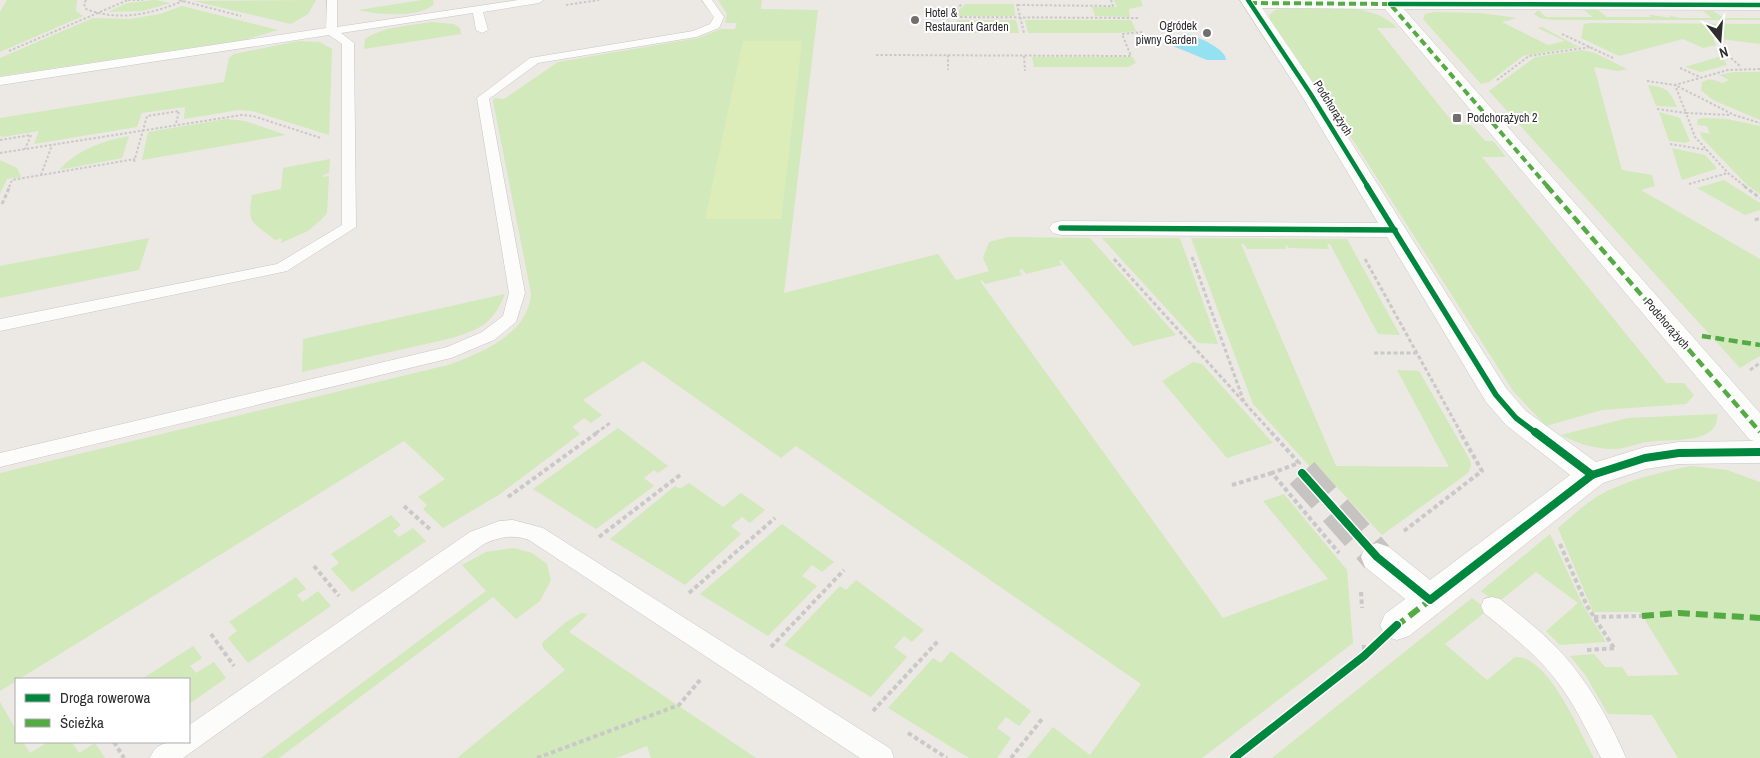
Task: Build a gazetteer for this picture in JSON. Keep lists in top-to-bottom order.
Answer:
{
  "streets": {
    "street": ["Podchorążych"]
  },
  "places": {
    "other": ["Hotel & Restaurant Garden", "Ogródek piwny Garden"],
    "transit": ["Podchorążych 2"]
  },
  "legend": ["Droga rowerowa", "Ścieżka"],
  "north": "bottom"
}
